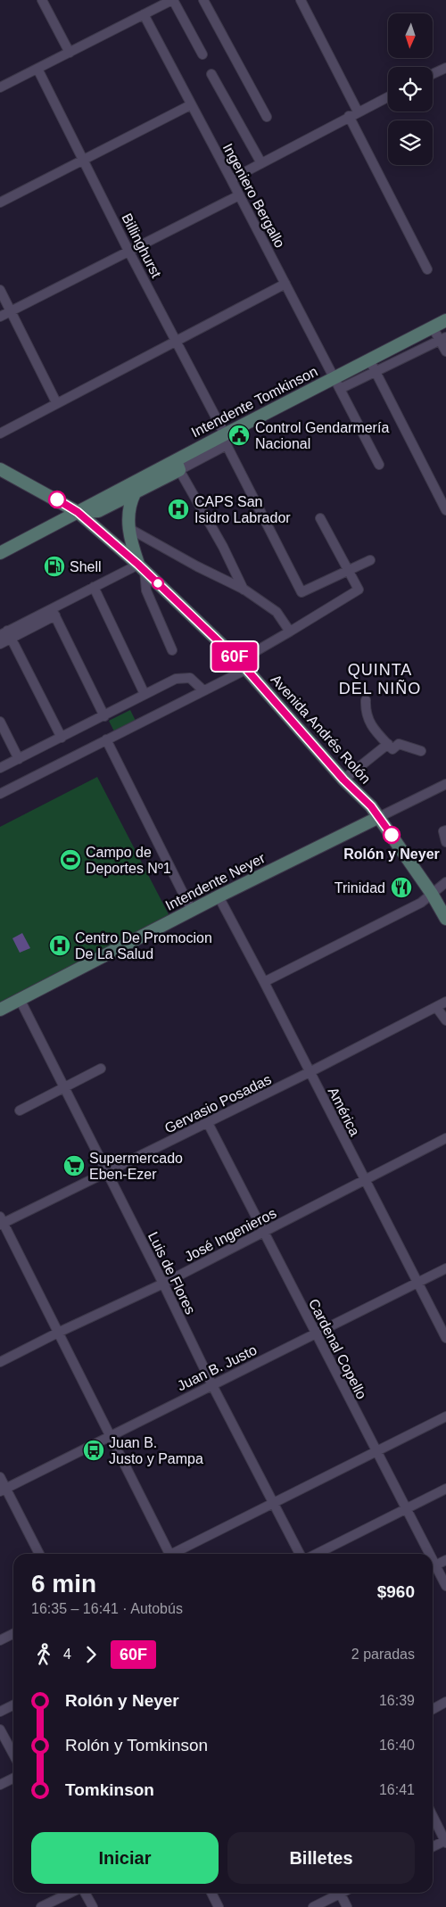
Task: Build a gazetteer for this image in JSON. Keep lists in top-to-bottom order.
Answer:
{
  "streets": {
    "street": [
      "Ingeniero Bergallo",
      "Billinghurst",
      "Intendente Tomkinson",
      "Avenida Andrés Rolón",
      "Intendente Neyer",
      "Gervasio Posadas",
      "América",
      "José Ingenieros",
      "Luis de Flores",
      "Cardenal Copello",
      "Juan B. Justo"
    ]
  },
  "crossings": [
    ["Ingeniero Bergallo", "Intendente Tomkinson"],
    ["Billinghurst", "Intendente Tomkinson"],
    ["Intendente Tomkinson", "Avenida Andrés Rolón"],
    ["Avenida Andrés Rolón", "Intendente Neyer"],
    ["Intendente Neyer", "América"],
    ["Intendente Neyer", "Luis de Flores"],
    ["Gervasio Posadas", "América"],
    ["Gervasio Posadas", "Luis de Flores"],
    ["Gervasio Posadas", "Cardenal Copello"],
    ["América", "José Ingenieros"],
    ["América", "Juan B. Justo"],
    ["José Ingenieros", "Luis de Flores"],
    ["José Ingenieros", "Cardenal Copello"],
    ["Luis de Flores", "Juan B. Justo"],
    ["Cardenal Copello", "Juan B. Justo"]
  ],
  "districts": ["QUINTA DEL NIÑO"],
  "places": {
    "public building": ["Control Gendarmería Nacional"],
    "hospital": ["CAPS San Isidro Labrador", "Centro De Promocion De La Salud"],
    "fuel station": ["Shell"],
    "other": ["Rolón y Neyer"],
    "sports": ["Campo de Deportes Nº1"],
    "restaurant": ["Trinidad"],
    "supermarket": ["Supermercado Eben-Ezer"],
    "bus stop": ["Juan B. Justo y Pampa"]
  },
  "lines": ["bus line 60F"],
  "north": "bottom",
  "page": {
    "on_map": "60F",
    "heading": ["6 min", "16:35 – 16:41 · Autobús", "$960"],
    "legs": ["4", "60F", "2 paradas"],
    "list": [
      {
        "name": "Rolón y Neyer",
        "value": "16:39"
      },
      {
        "name": "Rolón y Tomkinson",
        "value": "16:40"
      },
      {
        "name": "Tomkinson",
        "value": "16:41"
      }
    ],
    "buttons": ["Iniciar", "Billetes"]
  }
}
